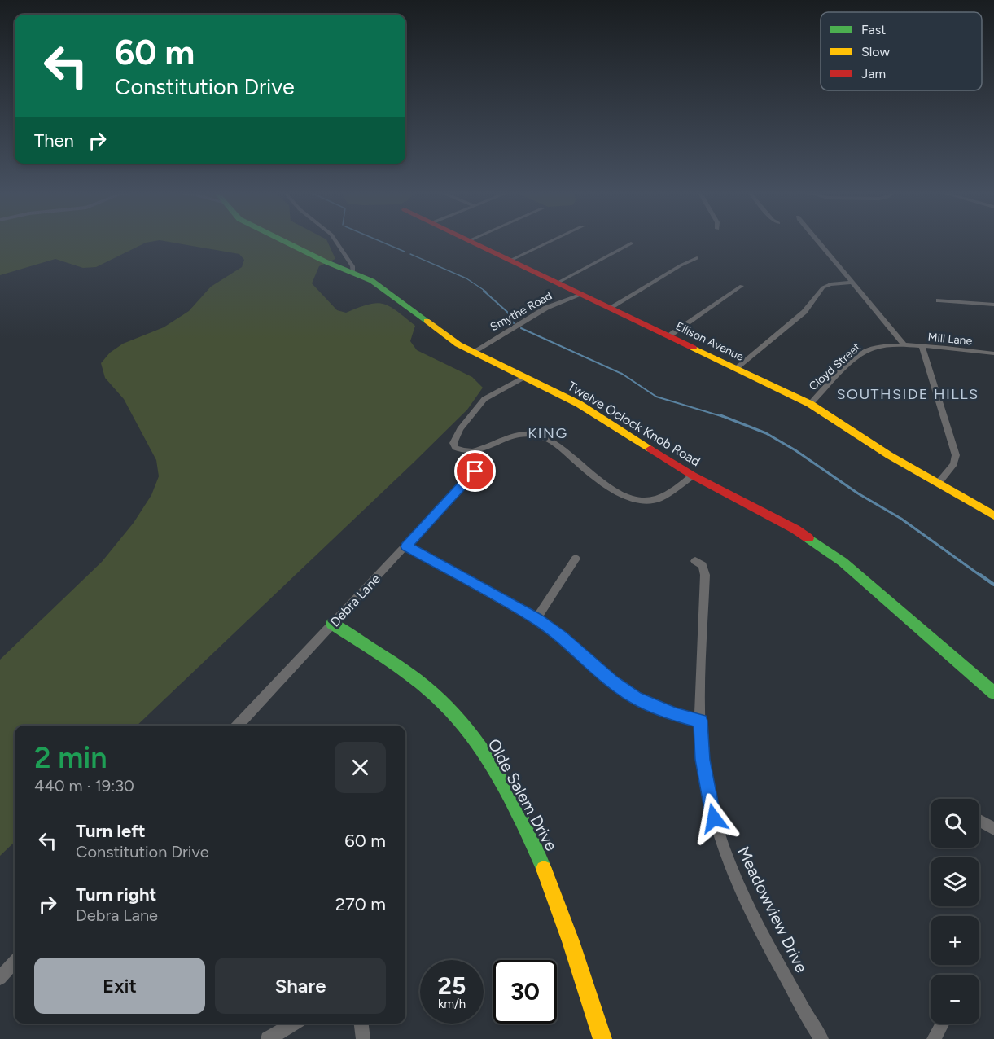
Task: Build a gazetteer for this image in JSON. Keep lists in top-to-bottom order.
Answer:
{
  "streets": {
    "street": [
      "Smythe Road",
      "Mill Lane",
      "Ellison Avenue",
      "Cloyd Street",
      "Twelve Oclock Knob Road",
      "Debra Lane",
      "Olde Salem Drive",
      "Meadowview Drive"
    ]
  },
  "crossings": [
    ["Smythe Road", "Ellison Avenue"],
    ["Smythe Road", "Twelve Oclock Knob Road"],
    ["Mill Lane", "Cloyd Street"],
    ["Ellison Avenue", "Cloyd Street"],
    ["Debra Lane", "Olde Salem Drive"]
  ],
  "districts": ["SOUTHSIDE HILLS", "KING"],
  "legend": ["Fast", "Slow", "Jam"],
  "page": {
    "turn": ["60 m", "Constitution Drive"],
    "then": "Then",
    "heading": ["2 min", "440 m · 19:30"],
    "map_buttons": ["+", "−"],
    "list": [
      {
        "name": "Turn left",
        "note": "Constitution Drive",
        "value": "60 m"
      },
      {
        "name": "Turn right",
        "note": "Debra Lane",
        "value": "270 m"
      }
    ],
    "buttons": ["Exit", "Share"],
    "speed": "25 km/h",
    "limit": "30"
  }
}
